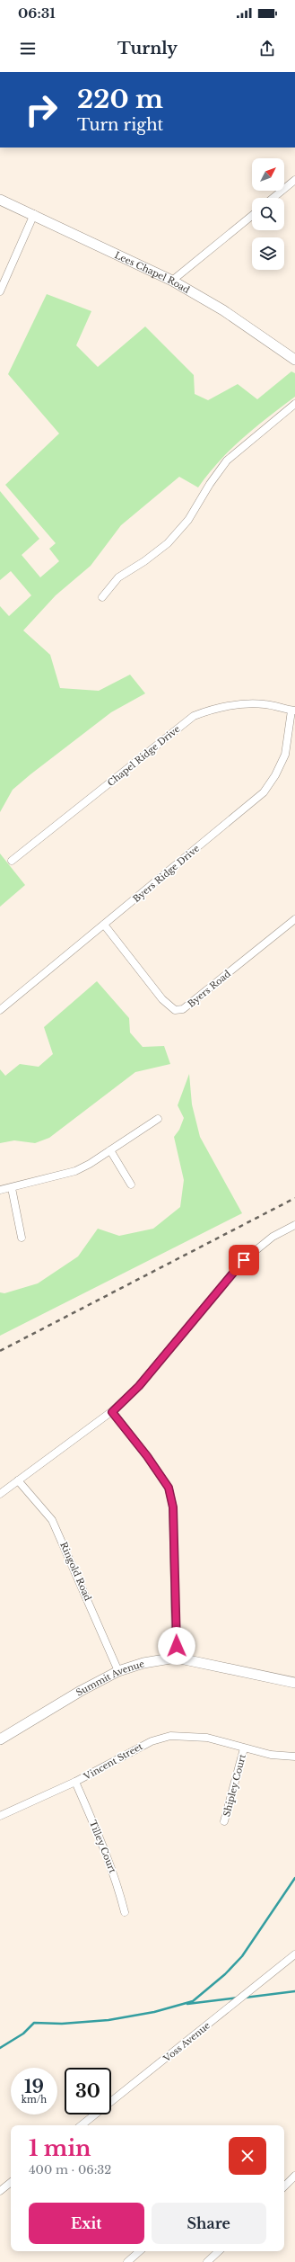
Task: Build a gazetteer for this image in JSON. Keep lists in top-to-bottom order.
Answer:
{
  "streets": {
    "main road": ["Lees Chapel Road", "Summit Avenue"],
    "street": [
      "Chapel Ridge Drive",
      "Byers Ridge Drive",
      "Byers Road",
      "Ringold Road",
      "Vincent Street",
      "Shipley Court",
      "Tilley Court",
      "Voss Avenue"
    ]
  },
  "crossings": [
    ["Chapel Ridge Drive", "Byers Ridge Drive"],
    ["Byers Ridge Drive", "Byers Road"],
    ["Ringold Road", "Summit Avenue"],
    ["Vincent Street", "Shipley Court"],
    ["Vincent Street", "Tilley Court"]
  ],
  "north": "top right",
  "page": {
    "status": "06:31",
    "header": "Turnly",
    "turn": ["220 m", "Turn right"],
    "speed": "19 km/h",
    "limit": "30",
    "heading": ["1 min", "400 m · 06:32"],
    "buttons": ["Exit", "Share"]
  }
}
